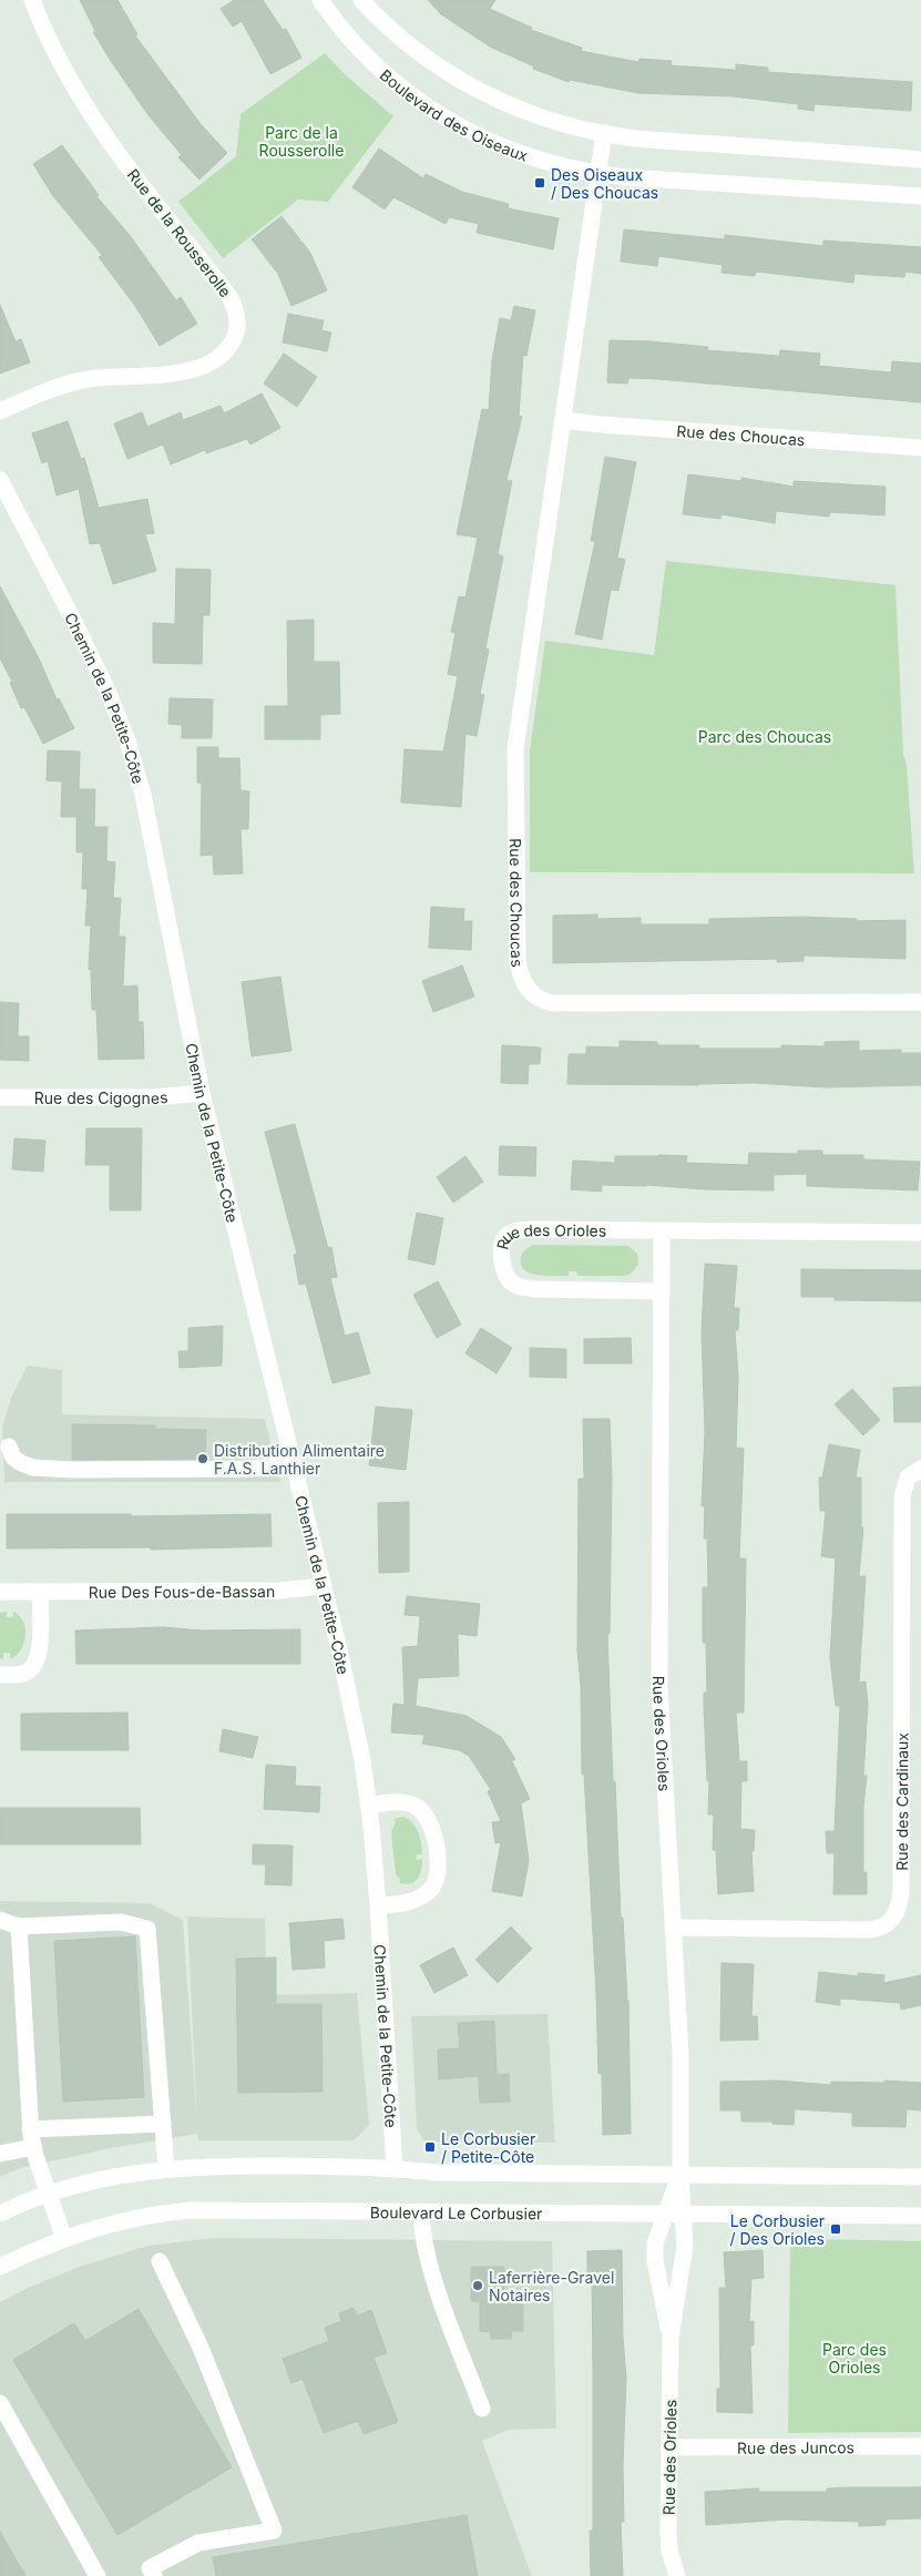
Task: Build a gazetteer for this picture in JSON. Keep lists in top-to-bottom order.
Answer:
{
  "streets": {
    "street": [
      "Boulevard des Oiseaux",
      "Rue de la Rousserolle",
      "Rue des Choucas",
      "Chemin de la Petite-Côte",
      "Rue des Cigognes",
      "Rue des Orioles",
      "Rue Des Fous-de-Bassan",
      "Rue des Cardinaux",
      "Boulevard Le Corbusier",
      "Rue des Juncos"
    ]
  },
  "crossings": [
    ["Boulevard des Oiseaux", "Rue des Choucas"],
    ["Chemin de la Petite-Côte", "Rue des Cigognes"],
    ["Chemin de la Petite-Côte", "Rue Des Fous-de-Bassan"],
    ["Rue des Orioles", "Rue des Cardinaux"],
    ["Rue des Orioles", "Boulevard Le Corbusier"],
    ["Rue des Orioles", "Rue des Juncos"]
  ],
  "parks": ["Parc de la Rousserolle", "Parc des Choucas", "Parc des Orioles"],
  "places": {
    "transit": ["Des Oiseaux / Des Choucas", "Le Corbusier / Petite-Côte", "Le Corbusier / Des Orioles"],
    "other": ["Distribution Alimentaire F.A.S. Lanthier", "Laferrière-Gravel Notaires"]
  }
}
